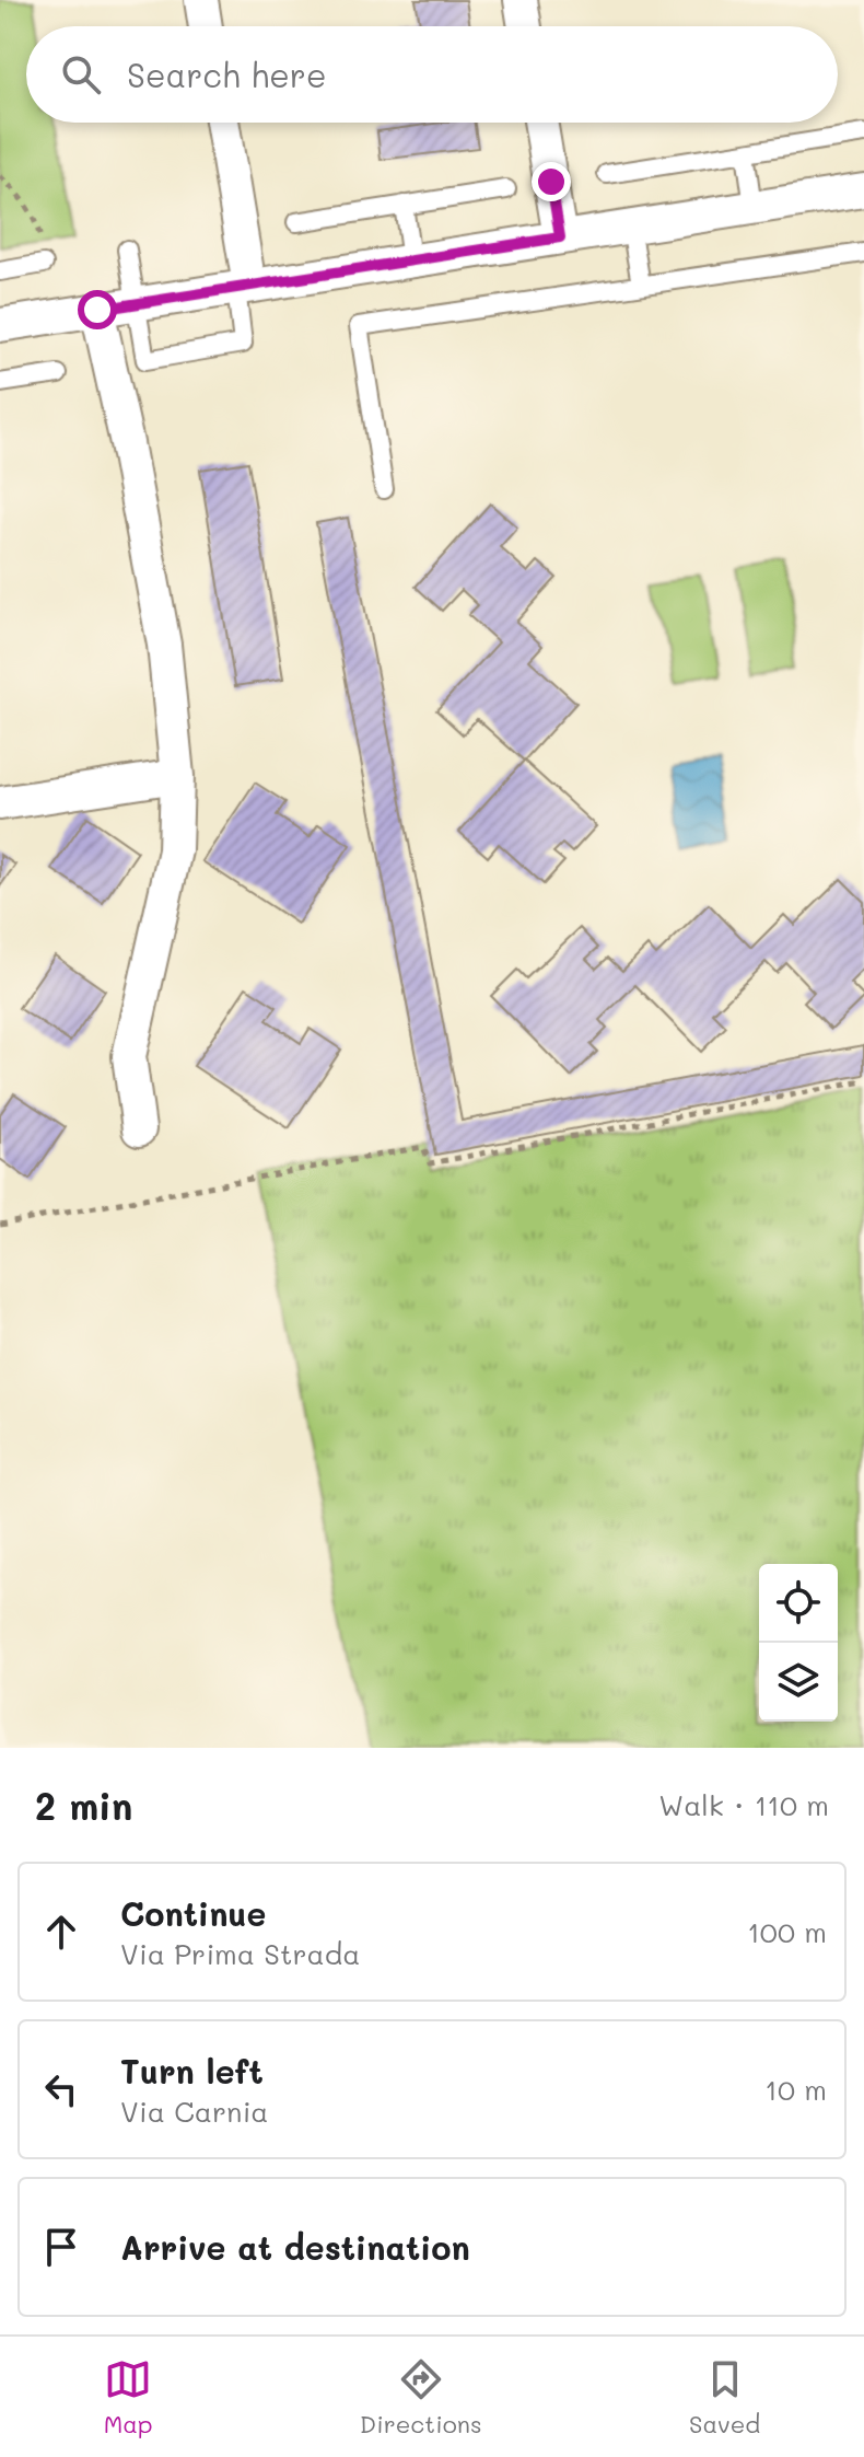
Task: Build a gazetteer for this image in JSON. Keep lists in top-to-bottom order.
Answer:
{
  "page": {
    "search": "Search here",
    "heading": ["2 min", "Walk · 110 m"],
    "list": [
      ["Continue", "Via Prima Strada", "100 m"],
      ["Turn left", "Via Carnia", "10 m"],
      "Arrive at destination"
    ],
    "nav": ["Map", "Directions", "Saved"]
  }
}
